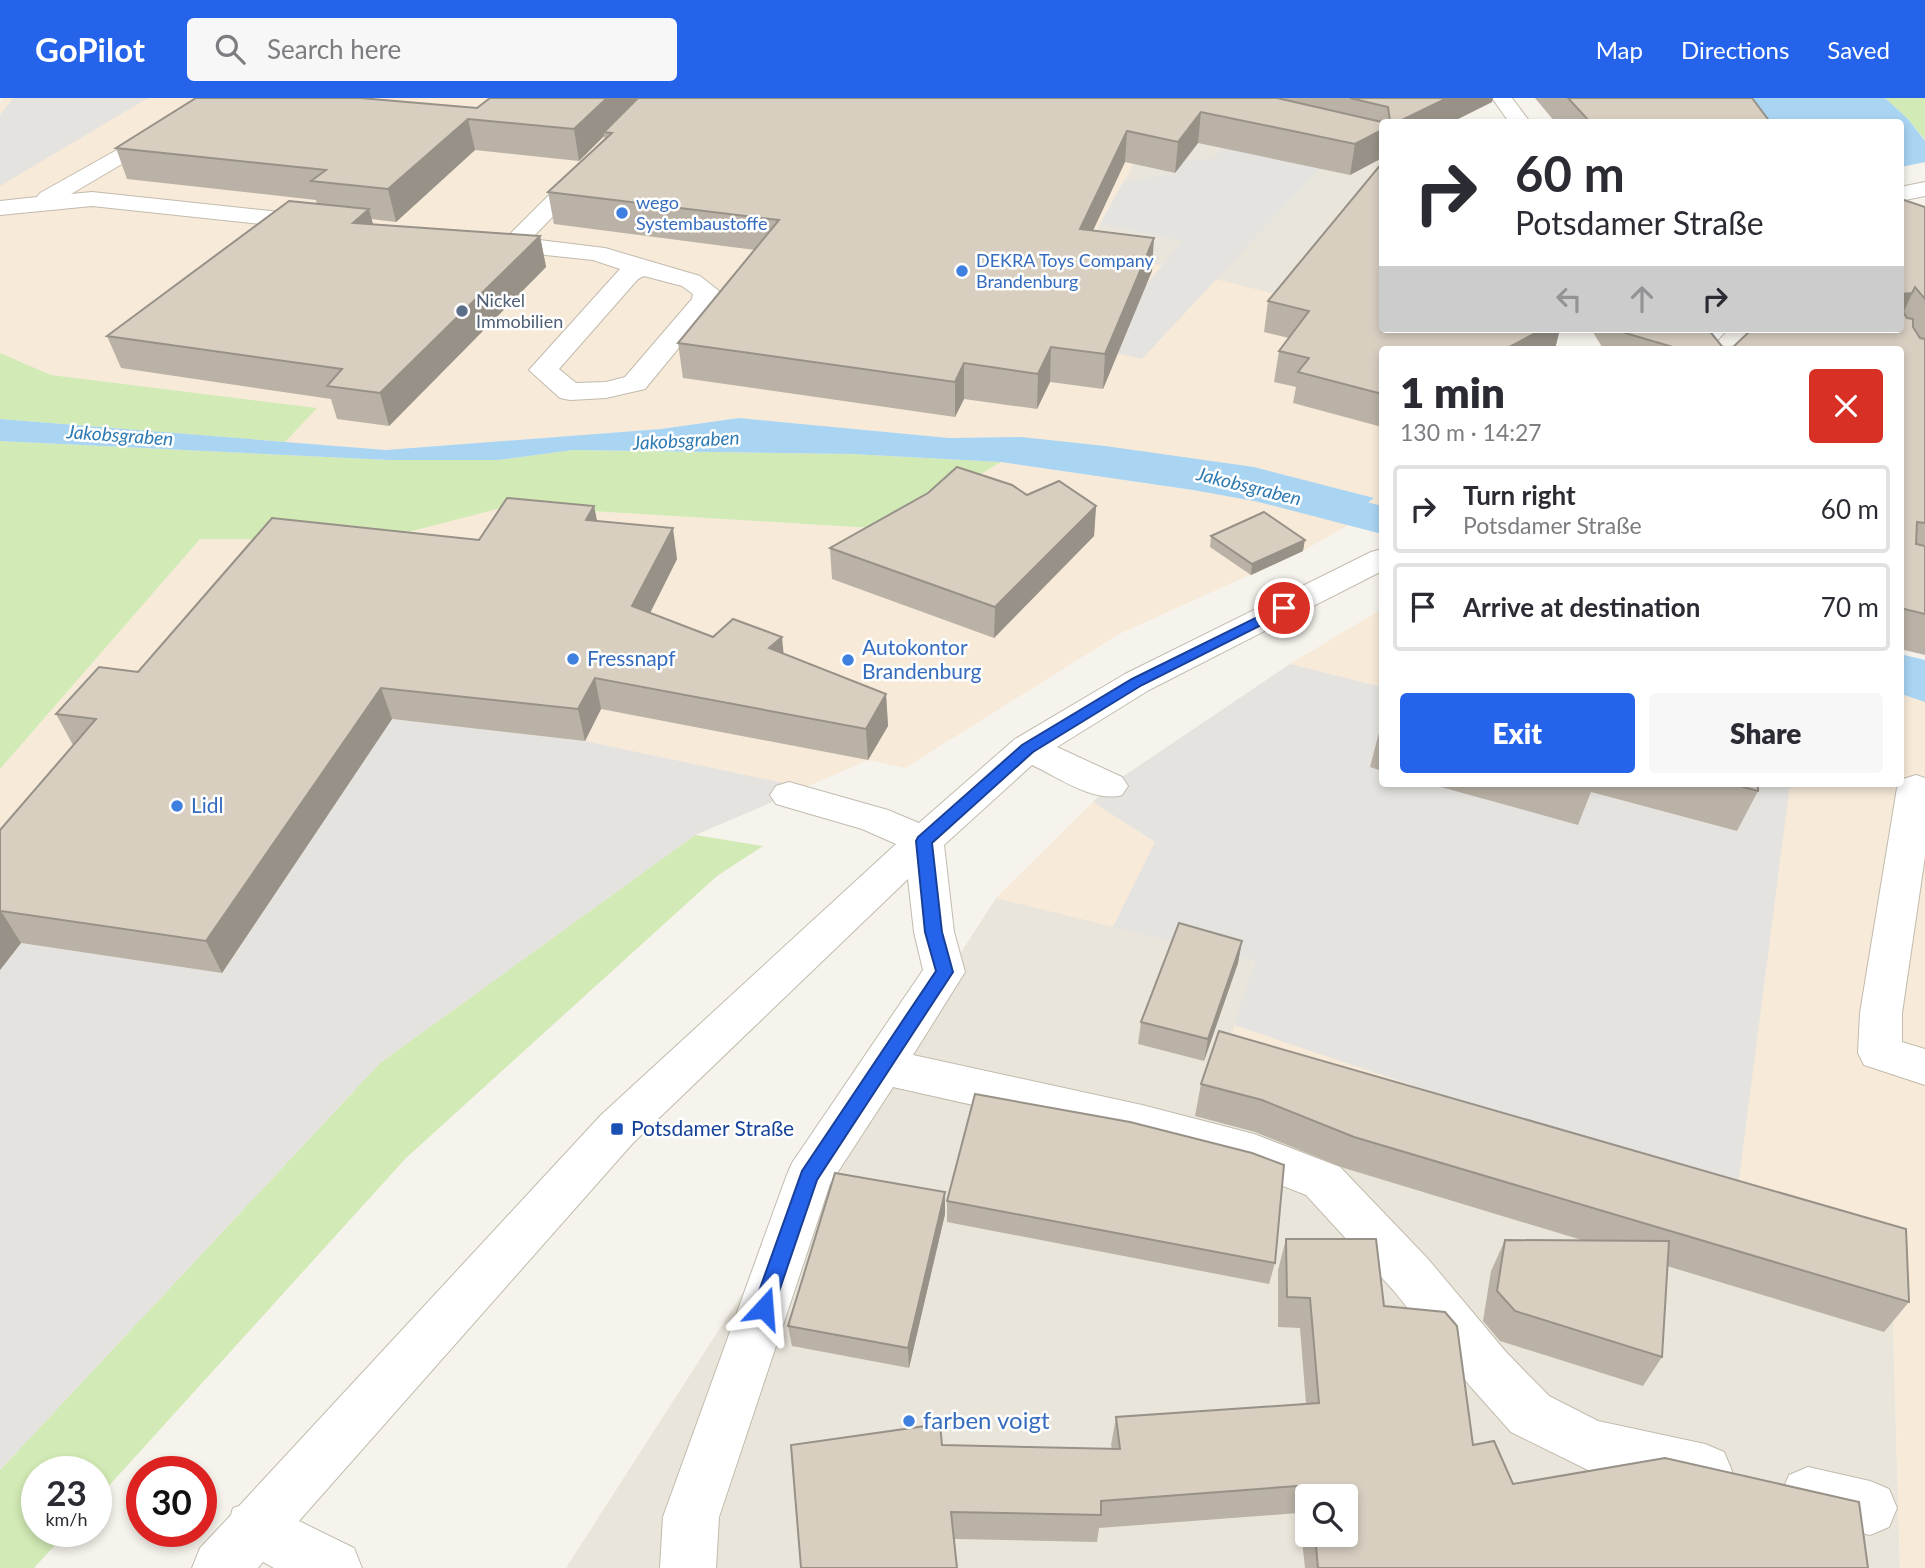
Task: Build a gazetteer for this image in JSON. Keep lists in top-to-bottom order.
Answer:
{
  "water": ["Jakobsgraben"],
  "places": {
    "other": [
      "wego Systembaustoffe",
      "DEKRA Toys Company Brandenburg",
      "Nickel Immobilien",
      "Fressnapf",
      "Autokontor Brandenburg",
      "Lidl",
      "farben voigt"
    ],
    "transit": ["Potsdamer Straße"]
  },
  "page": {
    "header": "GoPilot",
    "search": "Search here",
    "nav": ["Map", "Directions", "Saved"],
    "turn": ["60 m", "Potsdamer Straße"],
    "heading": ["1 min", "130 m · 14:27"],
    "list": [
      {
        "name": "Turn right",
        "note": "Potsdamer Straße",
        "value": "60 m"
      },
      {
        "name": "Arrive at destination",
        "value": "70 m"
      }
    ],
    "buttons": ["Exit", "Share"],
    "speed": "23 km/h",
    "limit": "30"
  }
}
